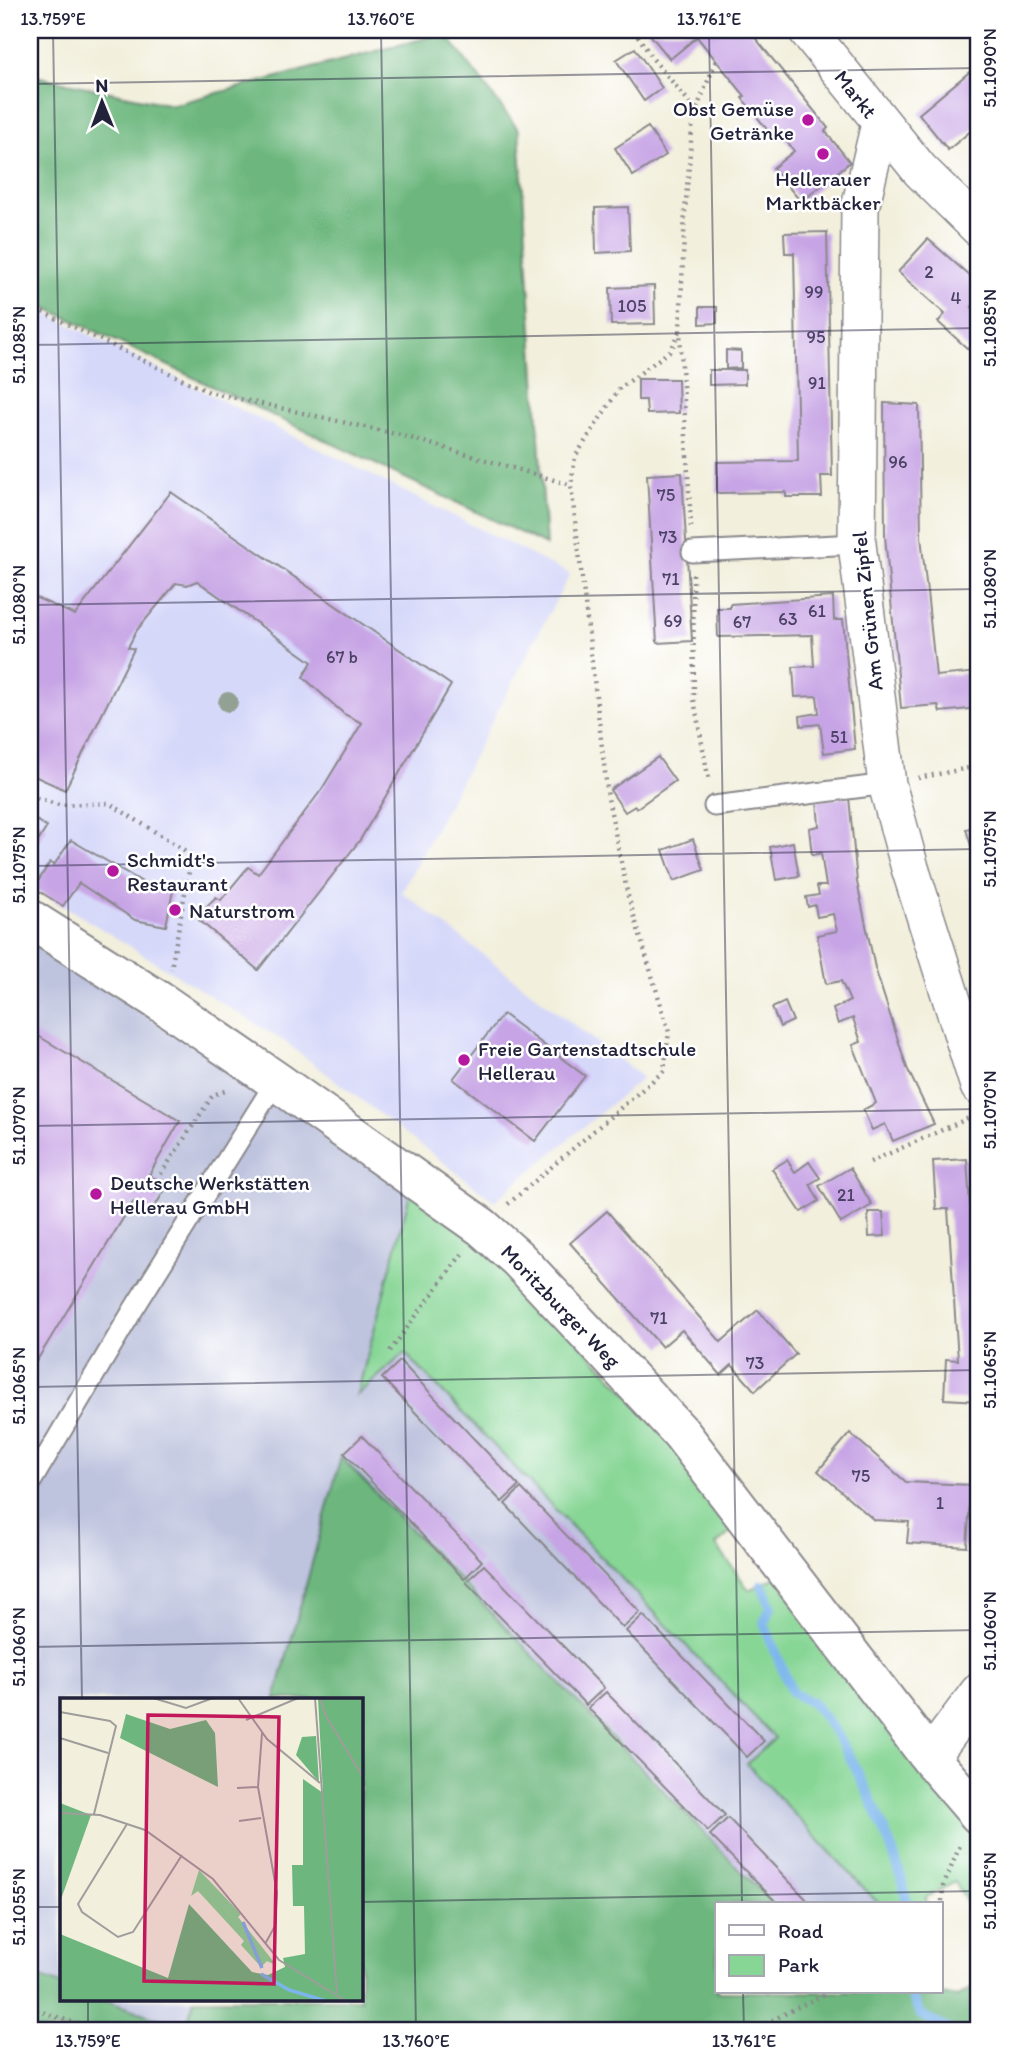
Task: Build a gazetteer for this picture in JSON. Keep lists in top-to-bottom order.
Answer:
{
  "streets": {
    "street": ["Markt", "Am Grünen Zipfel", "Moritzburger Weg"]
  },
  "crossings": [
    ["Markt", "Am Grünen Zipfel"]
  ],
  "places": [
    "Obst Gemüse Getränke",
    "Hellerauer Marktbäcker",
    "Schmidt's Restaurant",
    "Naturstrom",
    "Freie Gartenstadtschule Hellerau",
    "Deutsche Werkstätten Hellerau GmbH"
  ],
  "house_numbers": [
    "2",
    "99",
    "4",
    "105",
    "95",
    "91",
    "96",
    "75",
    "73",
    "71",
    "61",
    "63",
    "69",
    "67",
    "67 b",
    "51",
    "21",
    "71",
    "73",
    "75",
    "1"
  ],
  "legend": ["Road", "Park"],
  "north": "top",
  "coordinates": [
    "13.759°E",
    "13.760°E",
    "13.761°E",
    "51.1090°N",
    "51.1085°N",
    "51.1080°N",
    "51.1075°N",
    "51.1070°N",
    "51.1065°N",
    "51.1060°N",
    "51.1055°N"
  ]
}
